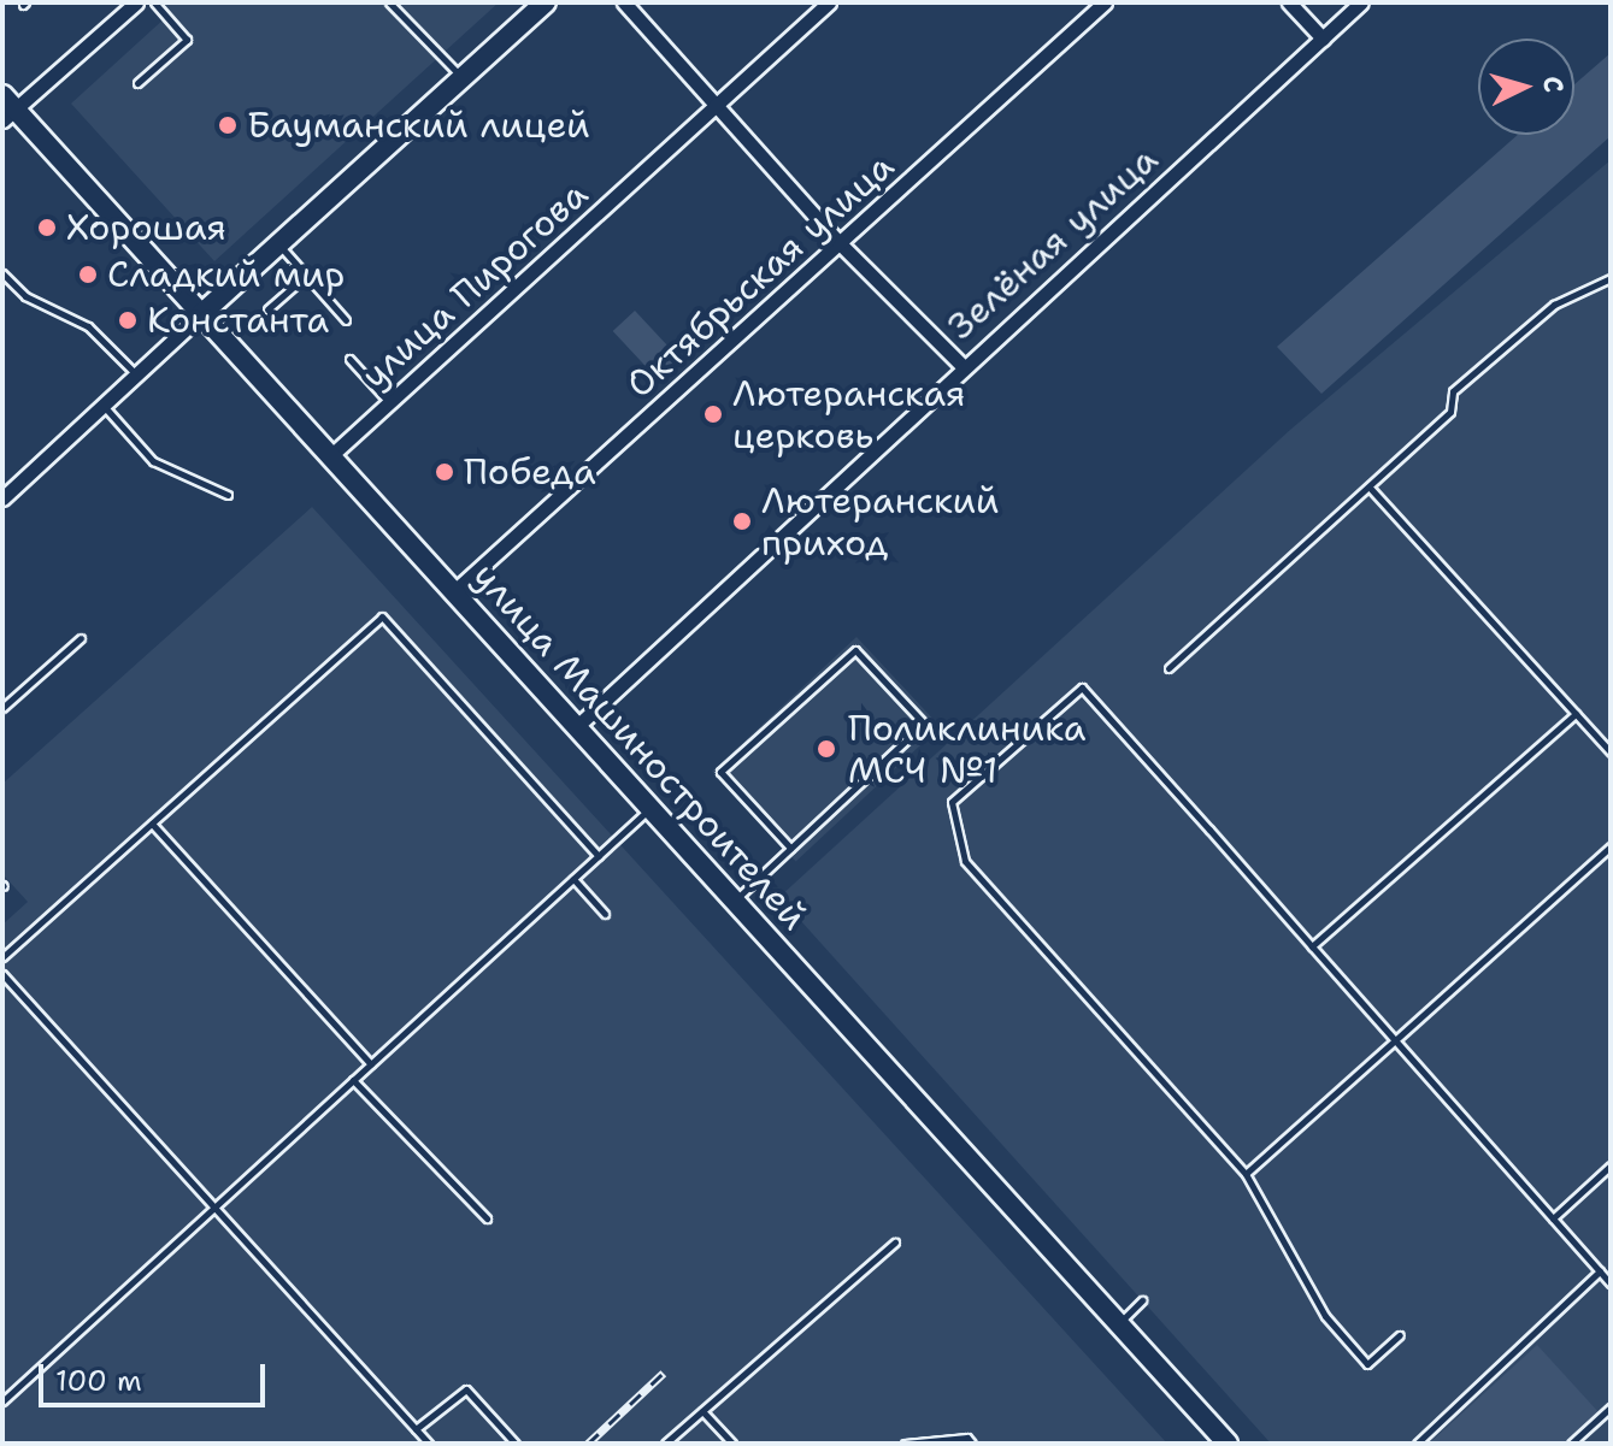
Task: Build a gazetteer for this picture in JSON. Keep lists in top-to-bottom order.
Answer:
{
  "streets": {
    "main road": ["улица Машиностроителей"],
    "street": ["Зелёная улица", "Октябрьская улица", "улица Пирогова"]
  },
  "crossings": [
    ["Зелёная улица", "улица Машиностроителей"],
    ["Октябрьская улица", "улица Машиностроителей"],
    ["улица Пирогова", "улица Машиностроителей"]
  ],
  "places": [
    "Бауманский лицей",
    "Хорошая",
    "Сладкий мир",
    "Константа",
    "Лютеранская церковь",
    "Победа",
    "Лютеранский приход",
    "Поликлиника МСЧ №1"
  ],
  "scale_bar": "100 m",
  "north": "right"
}
